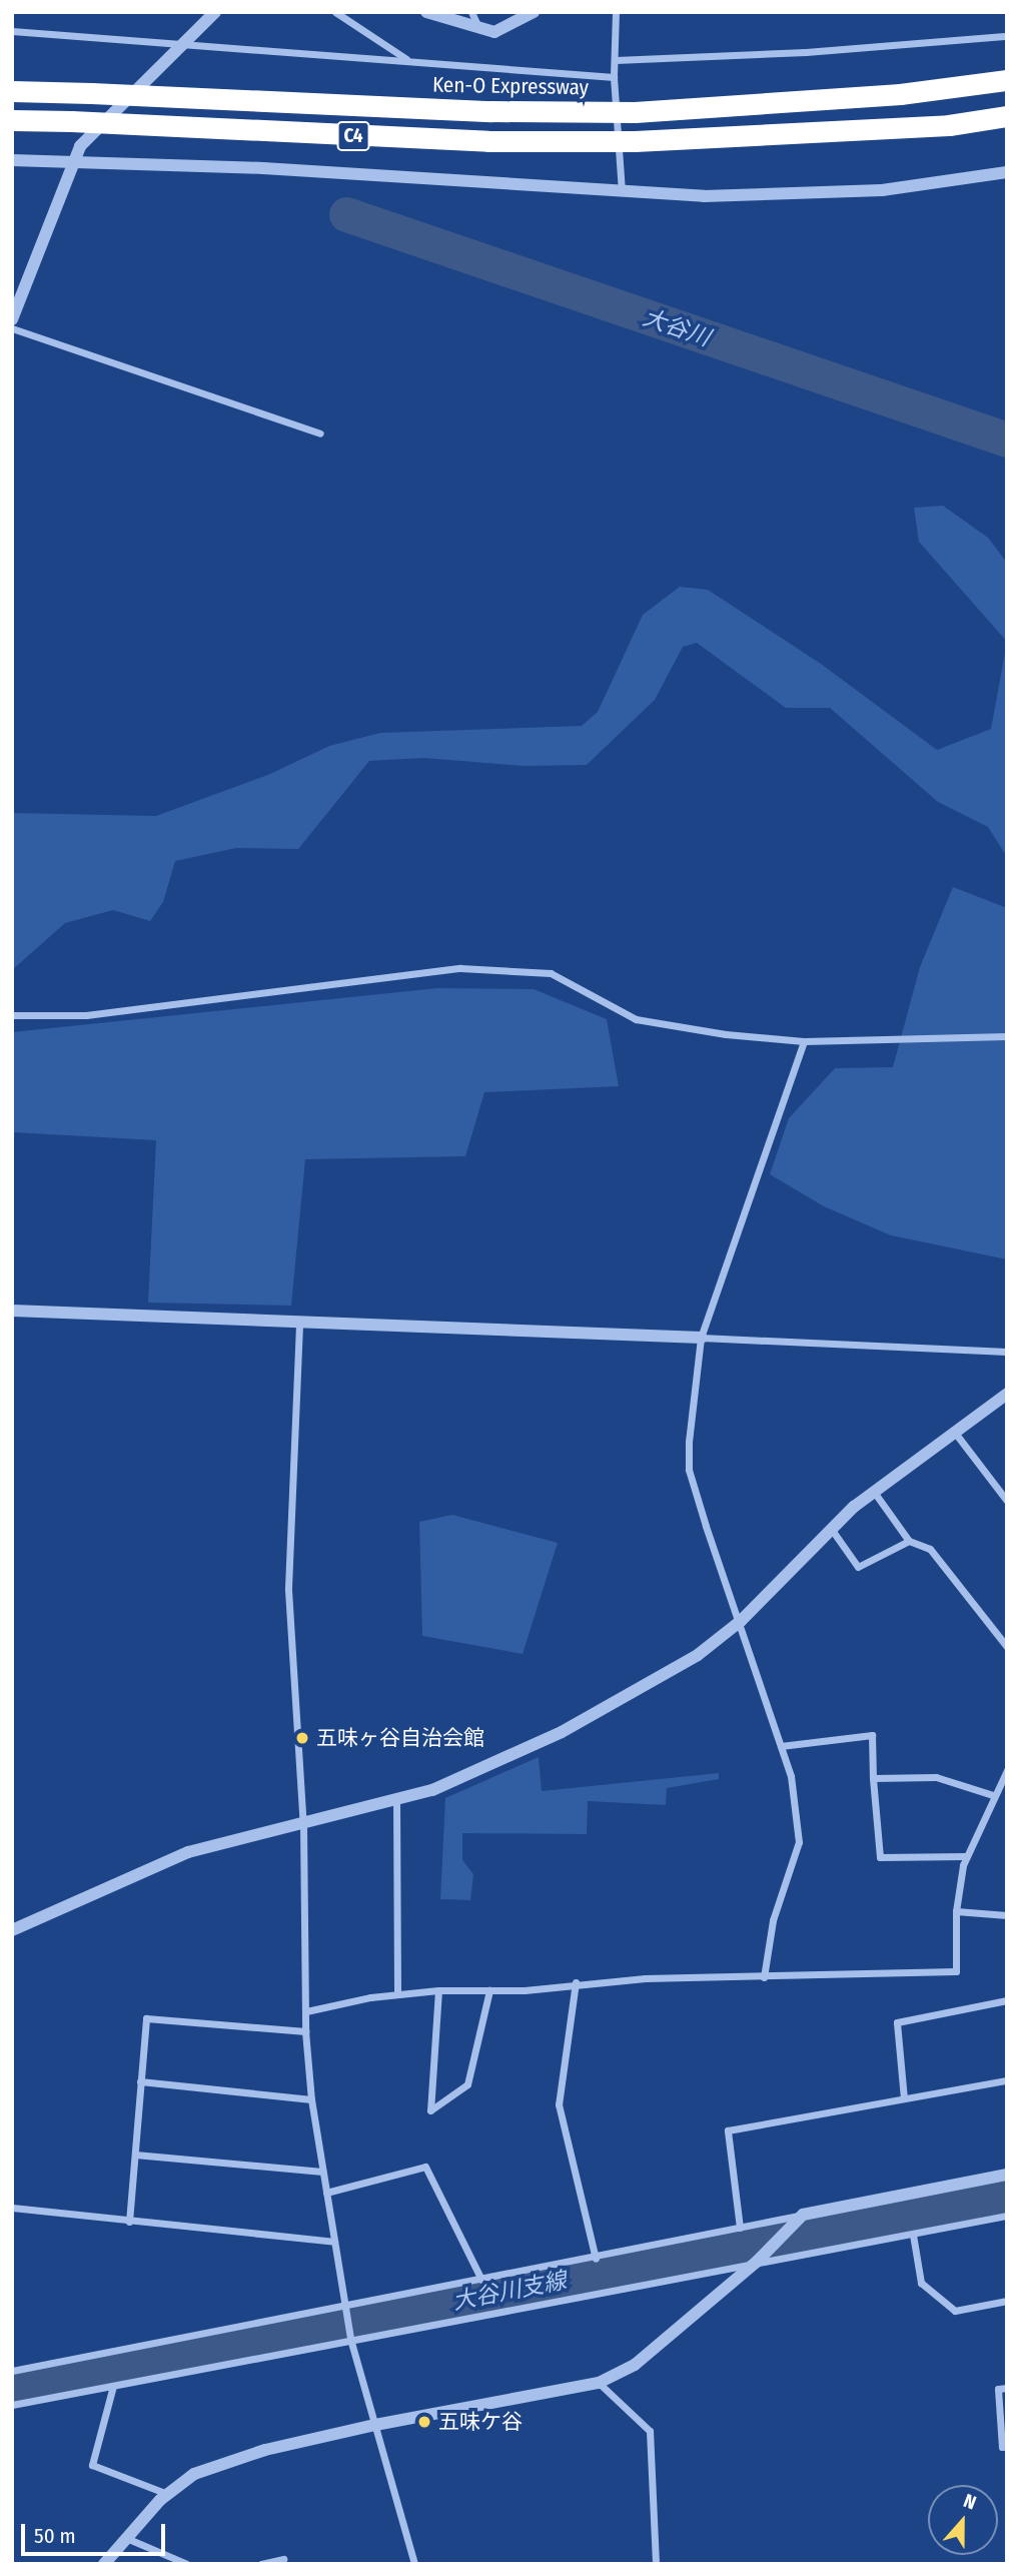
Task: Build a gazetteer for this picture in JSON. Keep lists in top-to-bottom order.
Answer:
{
  "streets": {
    "highway": ["Ken-O Expressway", "C4"]
  },
  "water": ["大谷川", "大谷川支線"],
  "places": ["五味ヶ谷自治会館", "五味ケ谷"],
  "scale_bar": "50 m",
  "north": "top"
}
